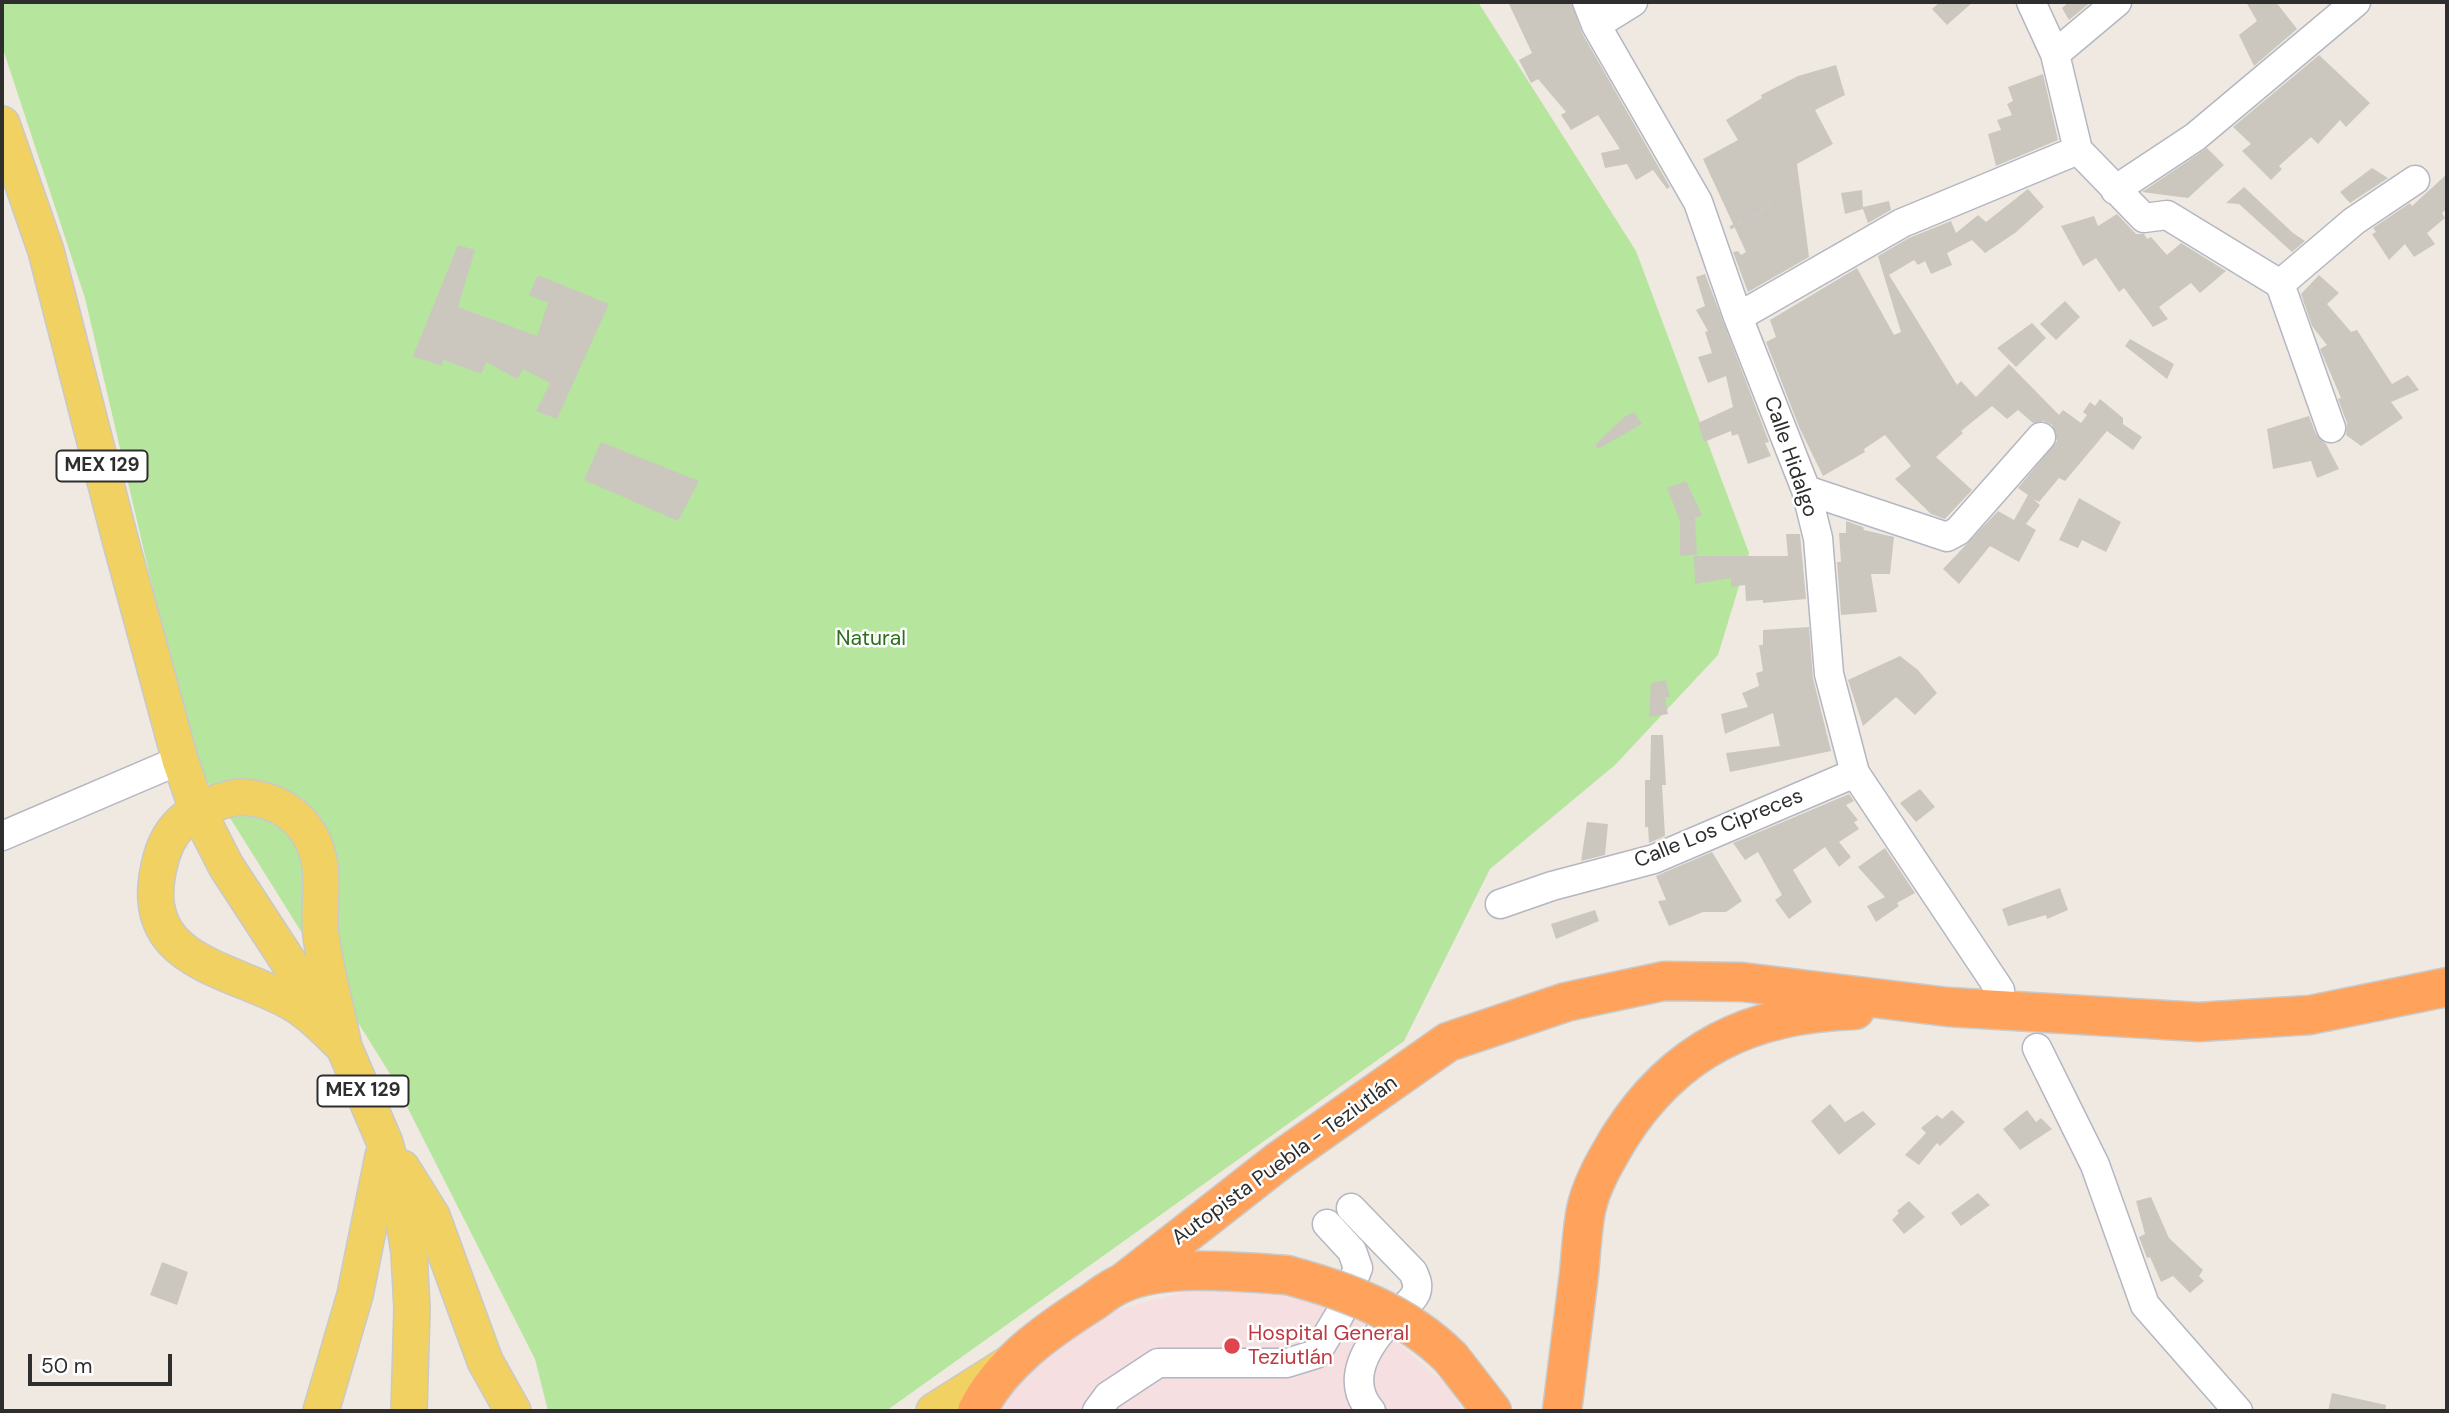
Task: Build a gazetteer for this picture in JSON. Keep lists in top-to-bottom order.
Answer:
{
  "streets": {
    "highway": ["Autopista Puebla - Teziutlán"],
    "main road": ["MEX 129"],
    "street": ["Calle Hidalgo", "Calle Los Cipreces"]
  },
  "crossings": [
    ["Calle Hidalgo", "Calle Los Cipreces"]
  ],
  "parks": ["Natural"],
  "places": ["Hospital General Teziutlán"],
  "scale_bar": "50 m"
}
